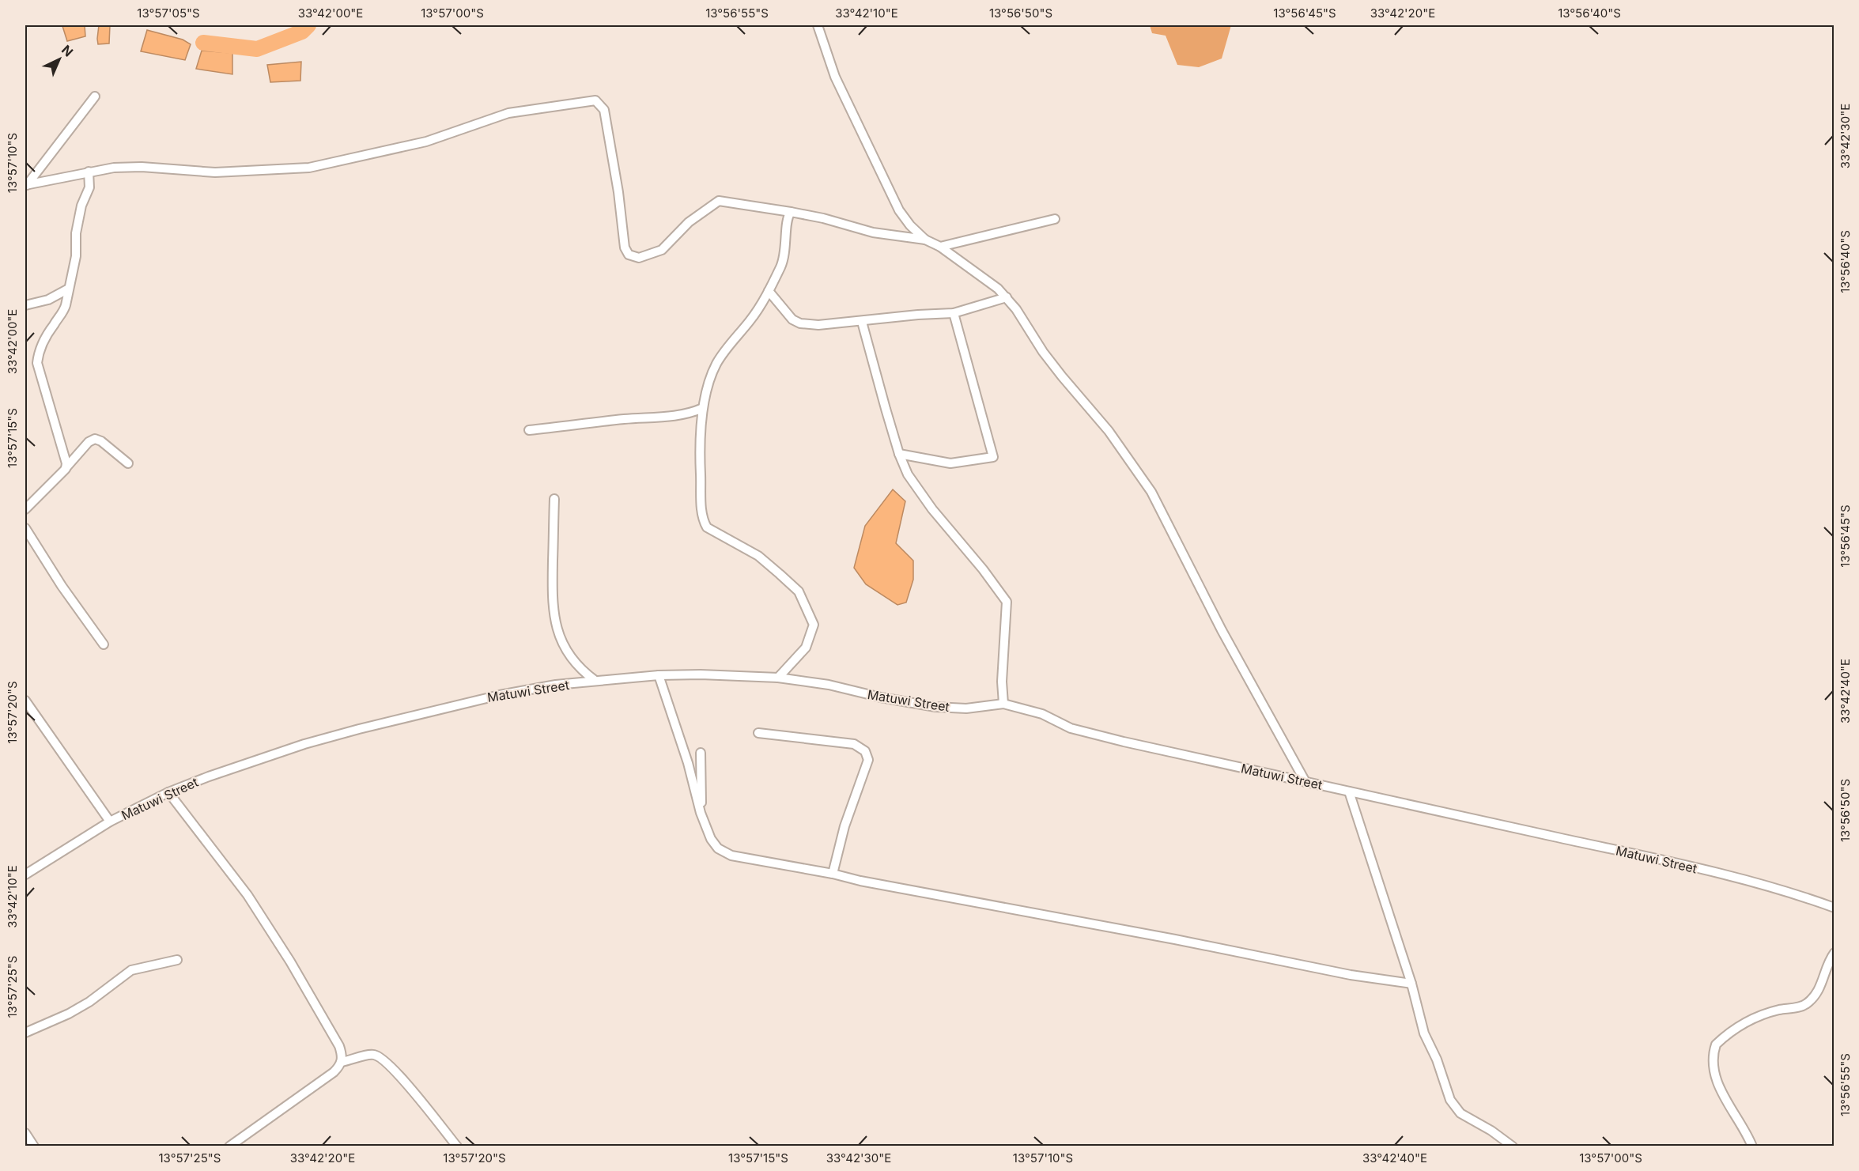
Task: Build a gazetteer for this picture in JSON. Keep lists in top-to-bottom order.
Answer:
{
  "streets": {
    "street": ["Matuwi Street"]
  },
  "north": "top right",
  "coordinates": [
    "13°57'05\"S",
    "33°42'00\"E",
    "13°57'00\"S",
    "13°56'55\"S",
    "33°42'10\"E",
    "13°56'50\"S",
    "13°56'45\"S",
    "33°42'20\"E",
    "13°56'40\"S",
    "33°42'30\"E",
    "13°57'10\"S",
    "13°57'15\"S",
    "33°42'40\"E",
    "13°57'20\"S",
    "13°57'25\"S"
  ]
}
